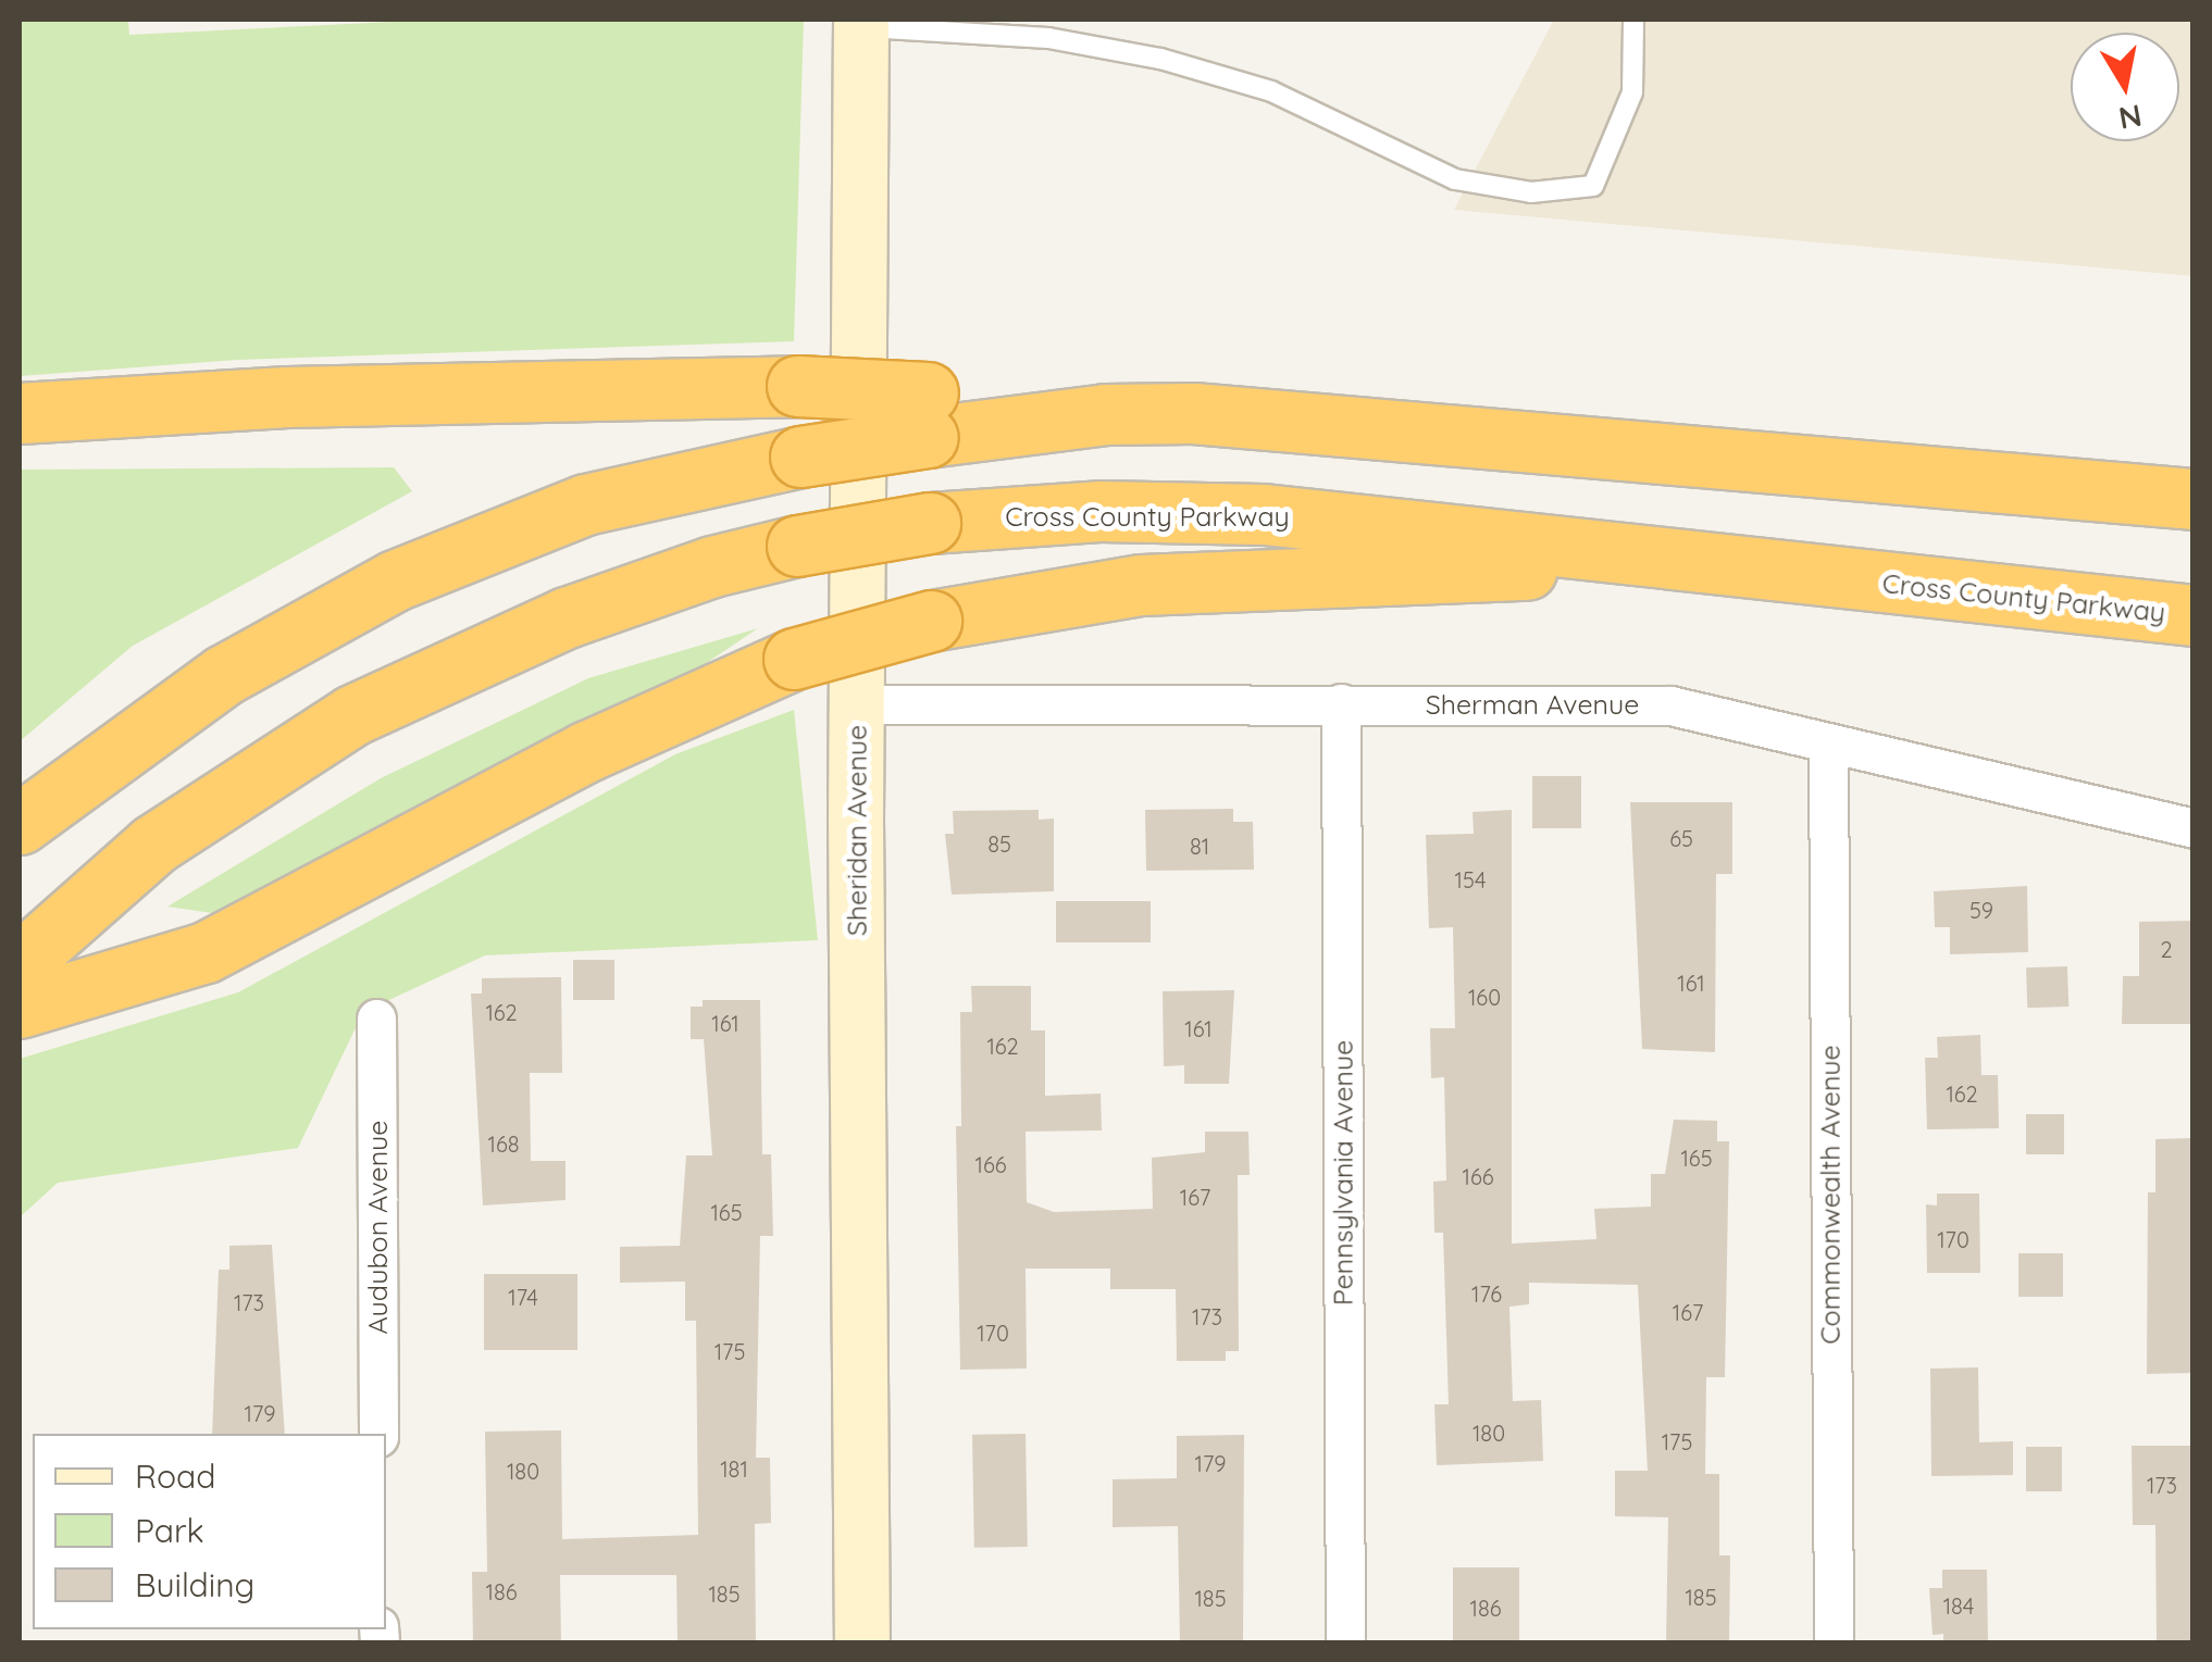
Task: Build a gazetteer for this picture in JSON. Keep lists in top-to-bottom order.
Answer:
{
  "streets": {
    "highway": ["Cross County Parkway"],
    "street": [
      "Sherman Avenue",
      "Sheridan Avenue",
      "Pennsylvania Avenue",
      "Commonwealth Avenue",
      "Audubon Avenue"
    ]
  },
  "crossings": [
    ["Sherman Avenue", "Sheridan Avenue"],
    ["Sherman Avenue", "Pennsylvania Avenue"],
    ["Sherman Avenue", "Commonwealth Avenue"]
  ],
  "house_numbers": [
    "65",
    "85",
    "81",
    "154",
    "59",
    "2",
    "161",
    "160",
    "162",
    "161",
    "161",
    "162",
    "162",
    "168",
    "165",
    "166",
    "166",
    "167",
    "165",
    "170",
    "176",
    "174",
    "173",
    "167",
    "173",
    "170",
    "175",
    "179",
    "180",
    "175",
    "179",
    "181",
    "180",
    "173",
    "186",
    "185",
    "185",
    "185",
    "184",
    "186"
  ],
  "legend": ["Road", "Park", "Building"],
  "north": "bottom"
}
